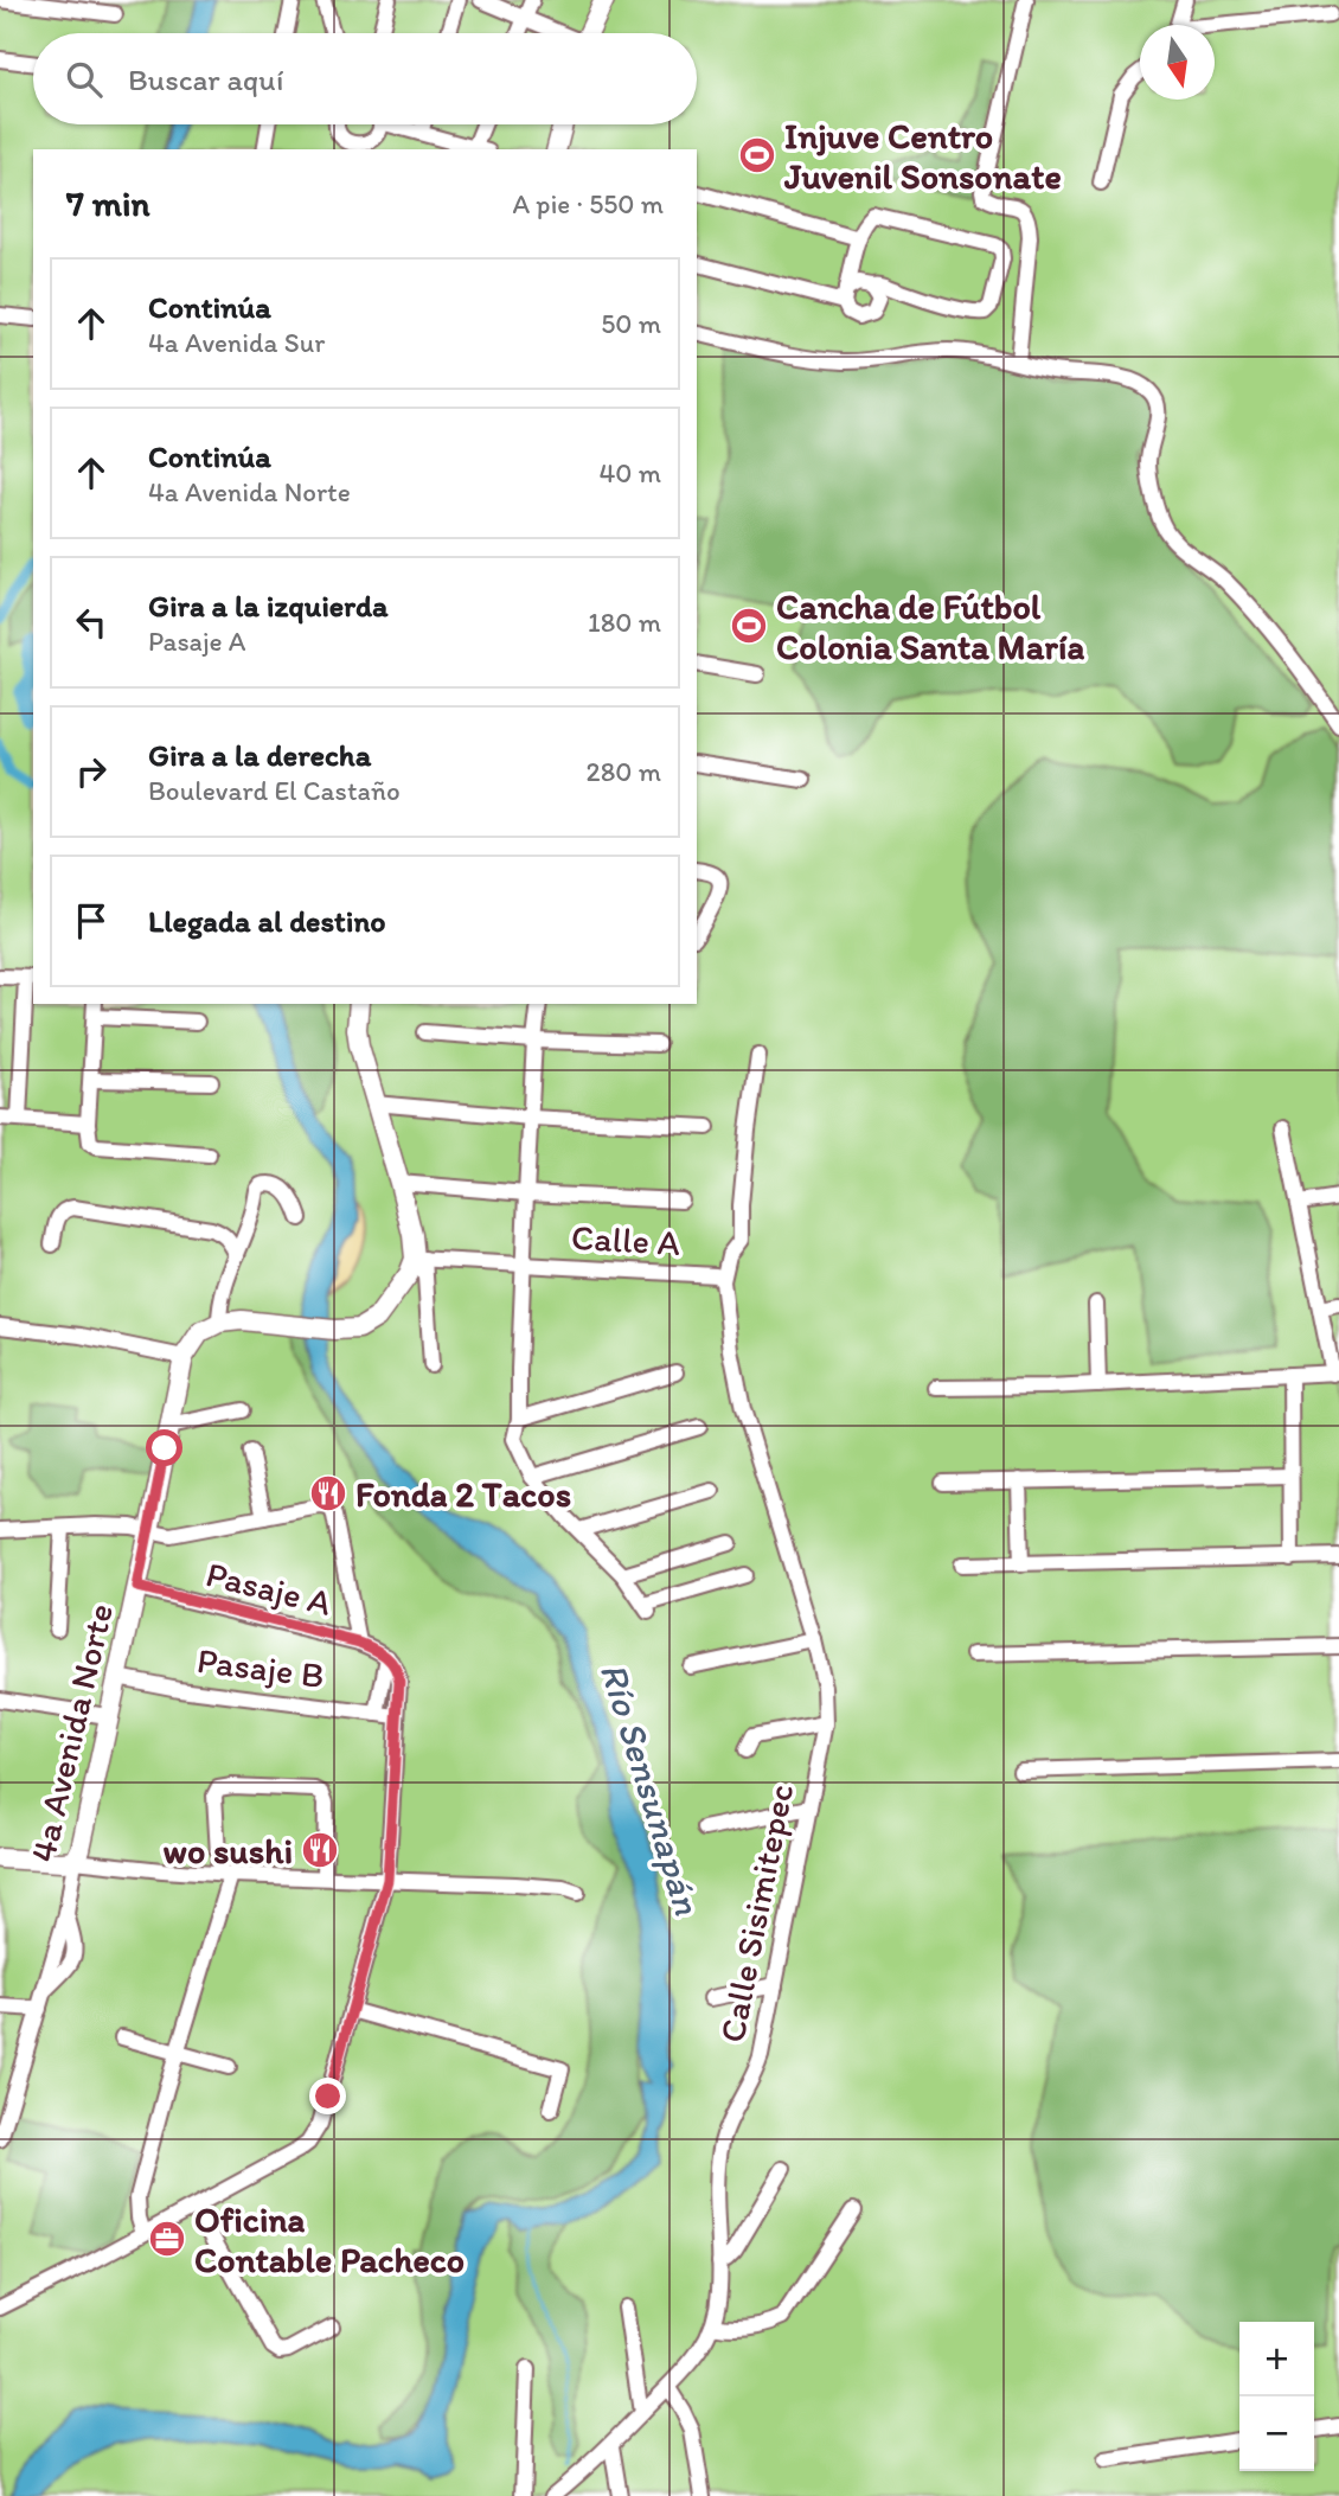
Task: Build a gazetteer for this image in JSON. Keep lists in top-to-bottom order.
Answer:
{
  "streets": {
    "main road": ["4a Avenida Norte"],
    "street": [
      "Calle A",
      "Pasaje A",
      "Pasaje B",
      "Calle Sisimitepec"
    ]
  },
  "crossings": [
    ["Calle A", "Calle Sisimitepec"],
    ["Pasaje A", "4a Avenida Norte"],
    ["Pasaje B", "4a Avenida Norte"]
  ],
  "water": ["Río Sensunapán"],
  "places": {
    "sports": ["Injuve Centro Juvenil Sonsonate", "Cancha de Fútbol Colonia Santa María"],
    "restaurant": ["Fonda 2 Tacos", "wo sushi"],
    "office": ["Oficina Contable Pacheco"]
  },
  "north": "bottom",
  "page": {
    "search": "Buscar aquí",
    "heading": ["7 min", "A pie · 550 m"],
    "list": [
      ["Continúa", "4a Avenida Sur", "50 m"],
      ["Continúa", "4a Avenida Norte", "40 m"],
      ["Gira a la izquierda", "Pasaje A", "180 m"],
      ["Gira a la derecha", "Boulevard El Castaño", "280 m"],
      "Llegada al destino"
    ],
    "map_buttons": ["+", "−"]
  }
}
